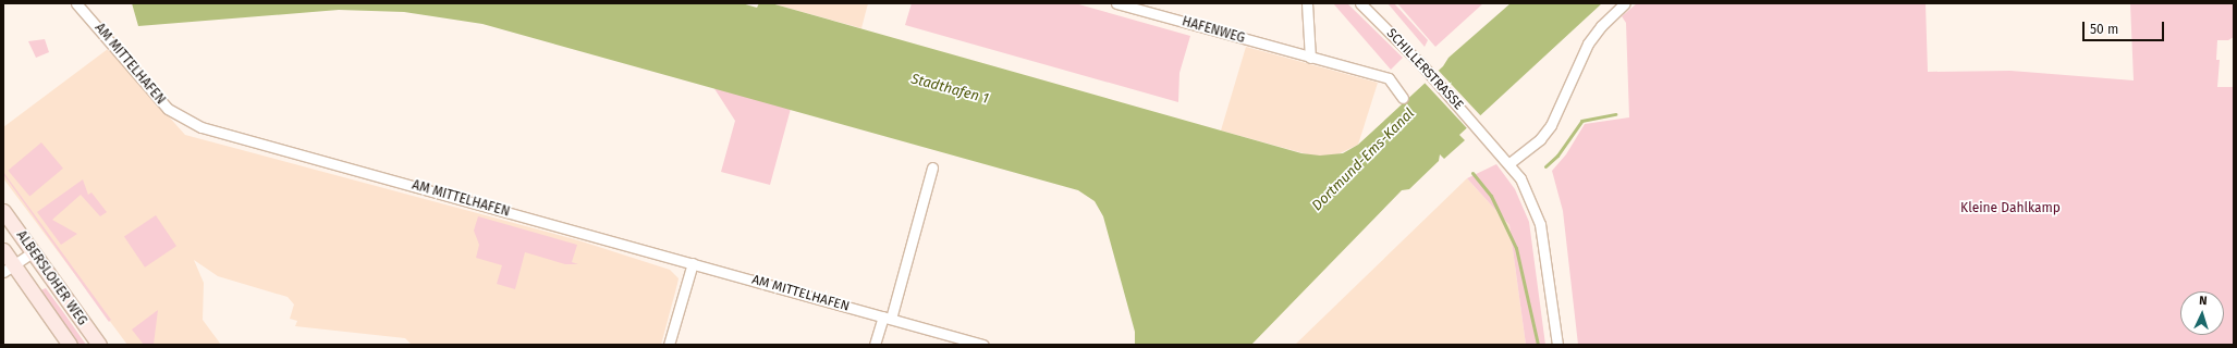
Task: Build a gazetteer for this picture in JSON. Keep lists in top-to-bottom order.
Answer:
{
  "streets": {
    "main road": ["ALBERSLOHER WEG"],
    "street": ["HAFENWEG", "AM MITTELHAFEN", "SCHILLERSTRASSE"]
  },
  "water": ["Stadthafen 1", "Dortmund-Ems-Kanal"],
  "parks": ["Kleine Dahlkamp"],
  "scale_bar": "50 m",
  "north": "top"
}
